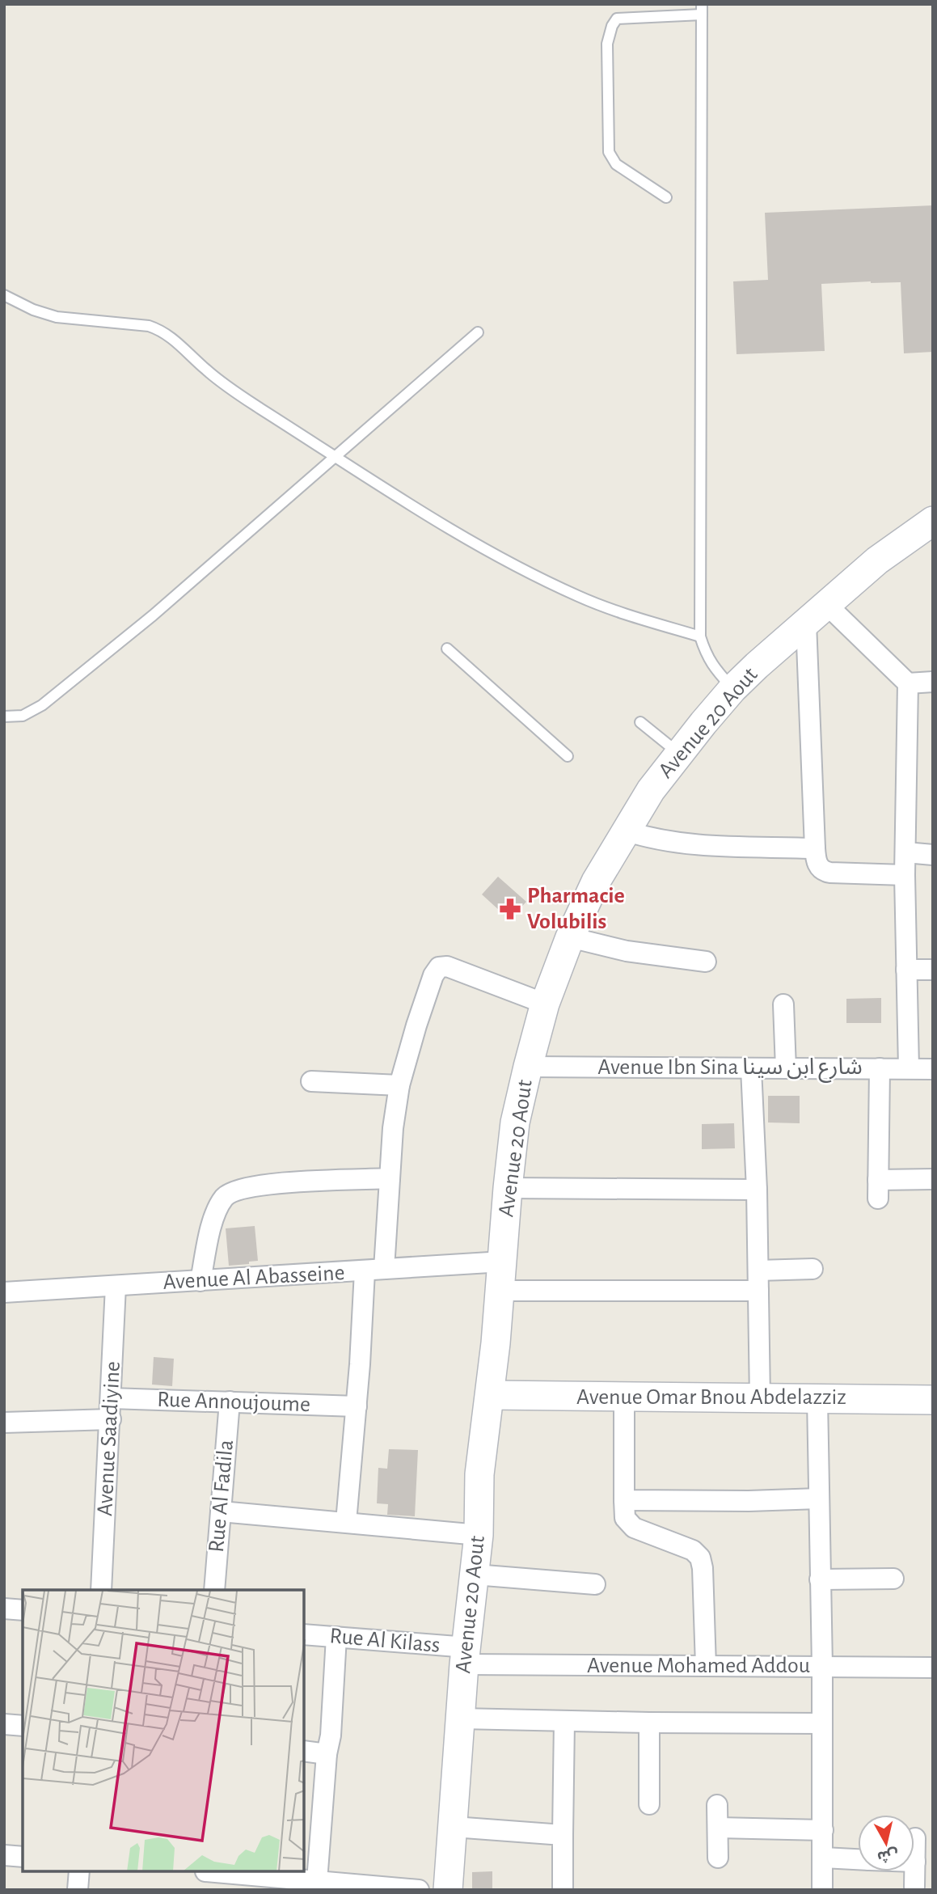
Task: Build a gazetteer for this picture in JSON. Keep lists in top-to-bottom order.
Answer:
{
  "streets": {
    "street": [
      "Avenue 20 Aout",
      "Avenue Ibn Sina شارع ابن سينا",
      "Avenue Al Abasseine",
      "Avenue Omar Bnou Abdelazziz",
      "Rue Annoujoume",
      "Avenue Saadiyine",
      "Rue Al Fadila",
      "Rue Al Kilass",
      "Avenue Mohamed Addou"
    ]
  },
  "crossings": [
    ["Avenue 20 Aout", "Avenue Ibn Sina شارع ابن سينا"],
    ["Avenue 20 Aout", "Avenue Al Abasseine"],
    ["Avenue 20 Aout", "Avenue Omar Bnou Abdelazziz"],
    ["Avenue 20 Aout", "Rue Al Kilass"],
    ["Avenue 20 Aout", "Avenue Mohamed Addou"],
    ["Avenue Al Abasseine", "Avenue Saadiyine"],
    ["Rue Annoujoume", "Avenue Saadiyine"],
    ["Rue Annoujoume", "Rue Al Fadila"],
    ["Rue Al Kilass", "Avenue Mohamed Addou"]
  ],
  "places": {
    "pharmacy": ["Pharmacie Volubilis"]
  },
  "north": "bottom"
}
